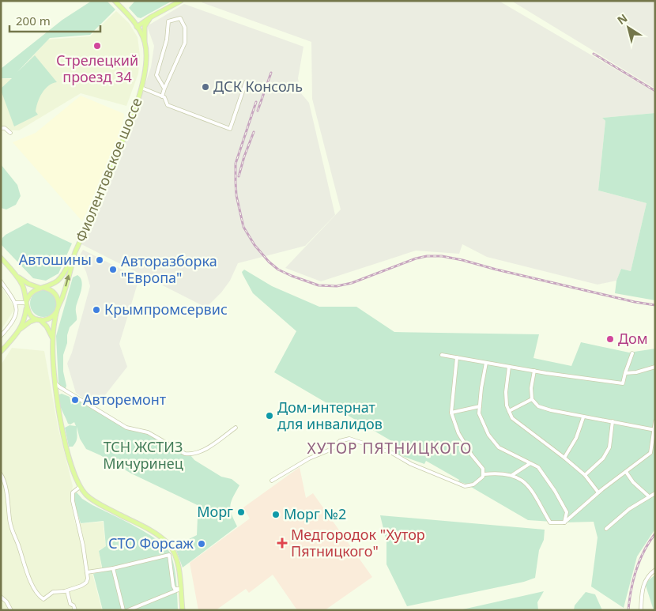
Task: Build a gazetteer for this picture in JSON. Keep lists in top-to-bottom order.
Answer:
{
  "streets": {
    "main road": ["Фиолентовское шоссе"]
  },
  "districts": ["ХУТОР ПЯТНИЦКОГО"],
  "parks": ["ТСН ЖСТИЗ Мичуринец"],
  "places": {
    "other": [
      "Стрелецкий проезд 34",
      "ДСК Консоль",
      "Автошины",
      "Авторазборка \"Европа\"",
      "Крымпромсервис",
      "Дом",
      "Авторемонт",
      "Дом-интернат для инвалидов",
      "Морг",
      "Морг №2",
      "СТО Форсаж"
    ],
    "health": ["Медгородок \"Хутор Пятницкого\""]
  },
  "scale_bar": "200 m",
  "north": "top left"
}
